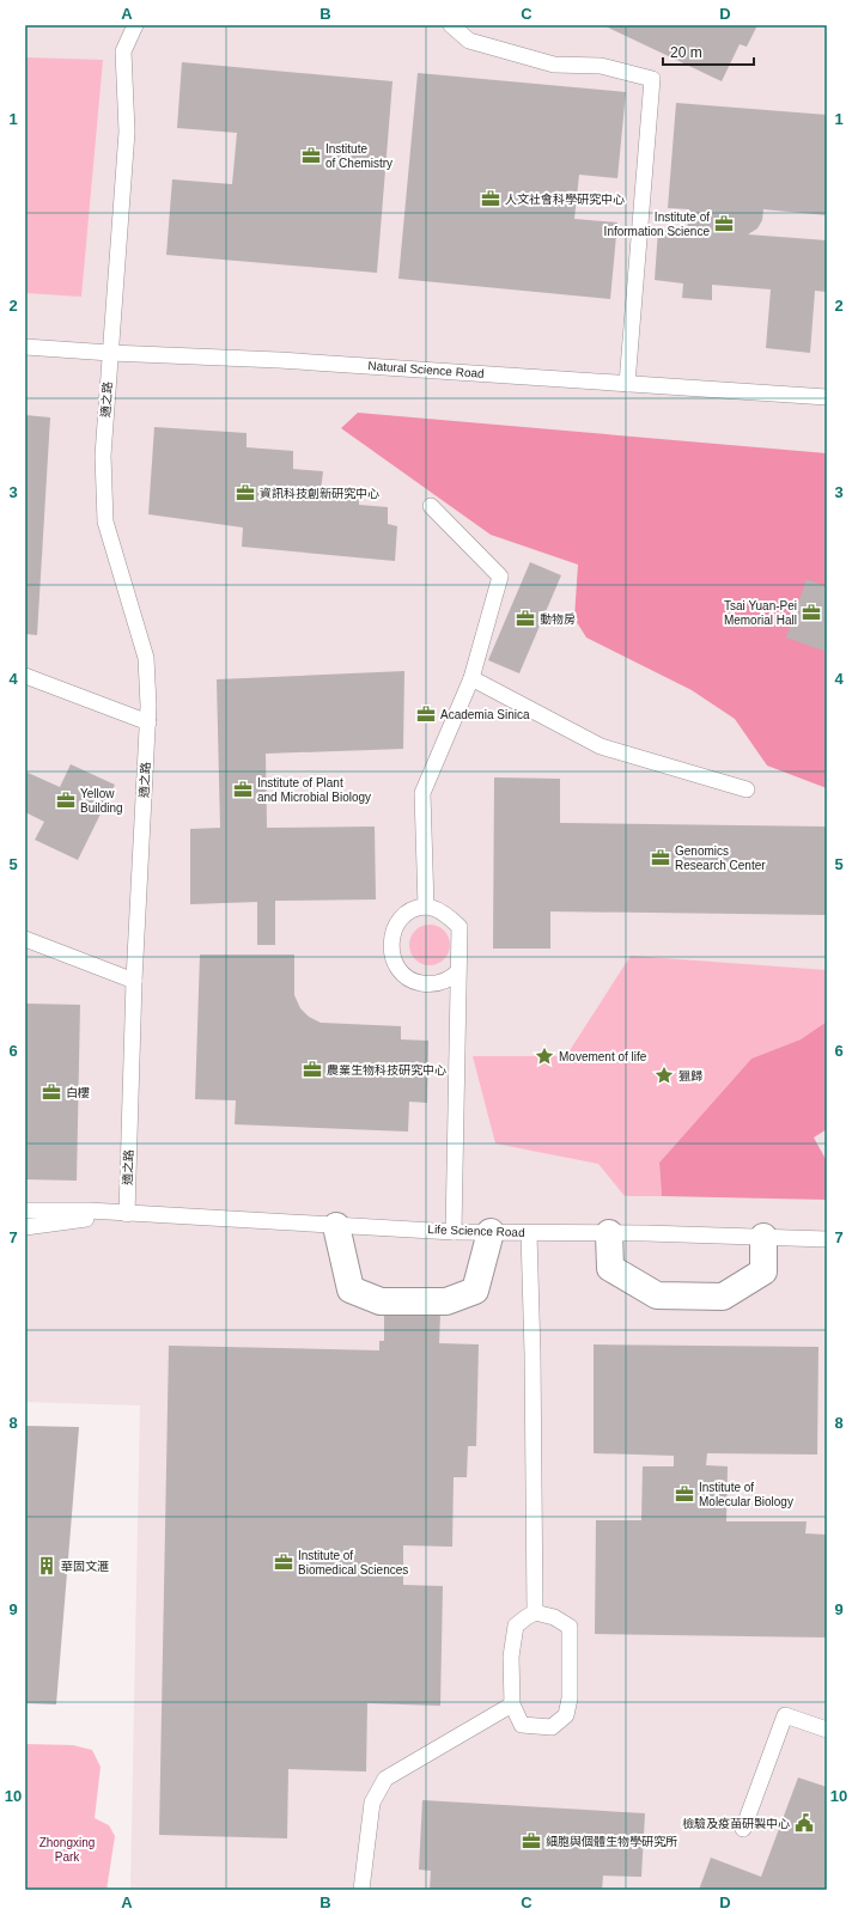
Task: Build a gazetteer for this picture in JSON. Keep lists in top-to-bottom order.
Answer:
{
  "streets": {
    "lane": ["Natural Science Road", "適之路", "Life Science Road"]
  },
  "crossings": [
    ["Natural Science Road", "適之路"],
    ["適之路", "Life Science Road"]
  ],
  "parks": ["Zhongxing Park"],
  "places": {
    "office": [
      "Institute of Chemistry",
      "人文社會科學研究中心",
      "Institute of Information Science",
      "資訊科技創新研究中心",
      "Tsai Yuan-Pei Memorial Hall",
      "動物房",
      "Academia Sinica",
      "Institute of Plant and Microbial Biology",
      "Yellow Building",
      "Genomics Research Center",
      "農業生物科技研究中心",
      "白樓",
      "Institute of Molecular Biology",
      "Institute of Biomedical Sciences",
      "細胞與個體生物學研究所"
    ],
    "place": ["Movement of life", "獵歸"],
    "building": ["華固文滙"],
    "public building": ["檢驗及疫苗研製中心"]
  },
  "scale_bar": "20 m",
  "grid": {
    "columns": [
      "A",
      "B",
      "C",
      "D"
    ],
    "rows": [
      "1",
      "2",
      "3",
      "4",
      "5",
      "6",
      "7",
      "8",
      "9",
      "10"
    ]
  }
}
